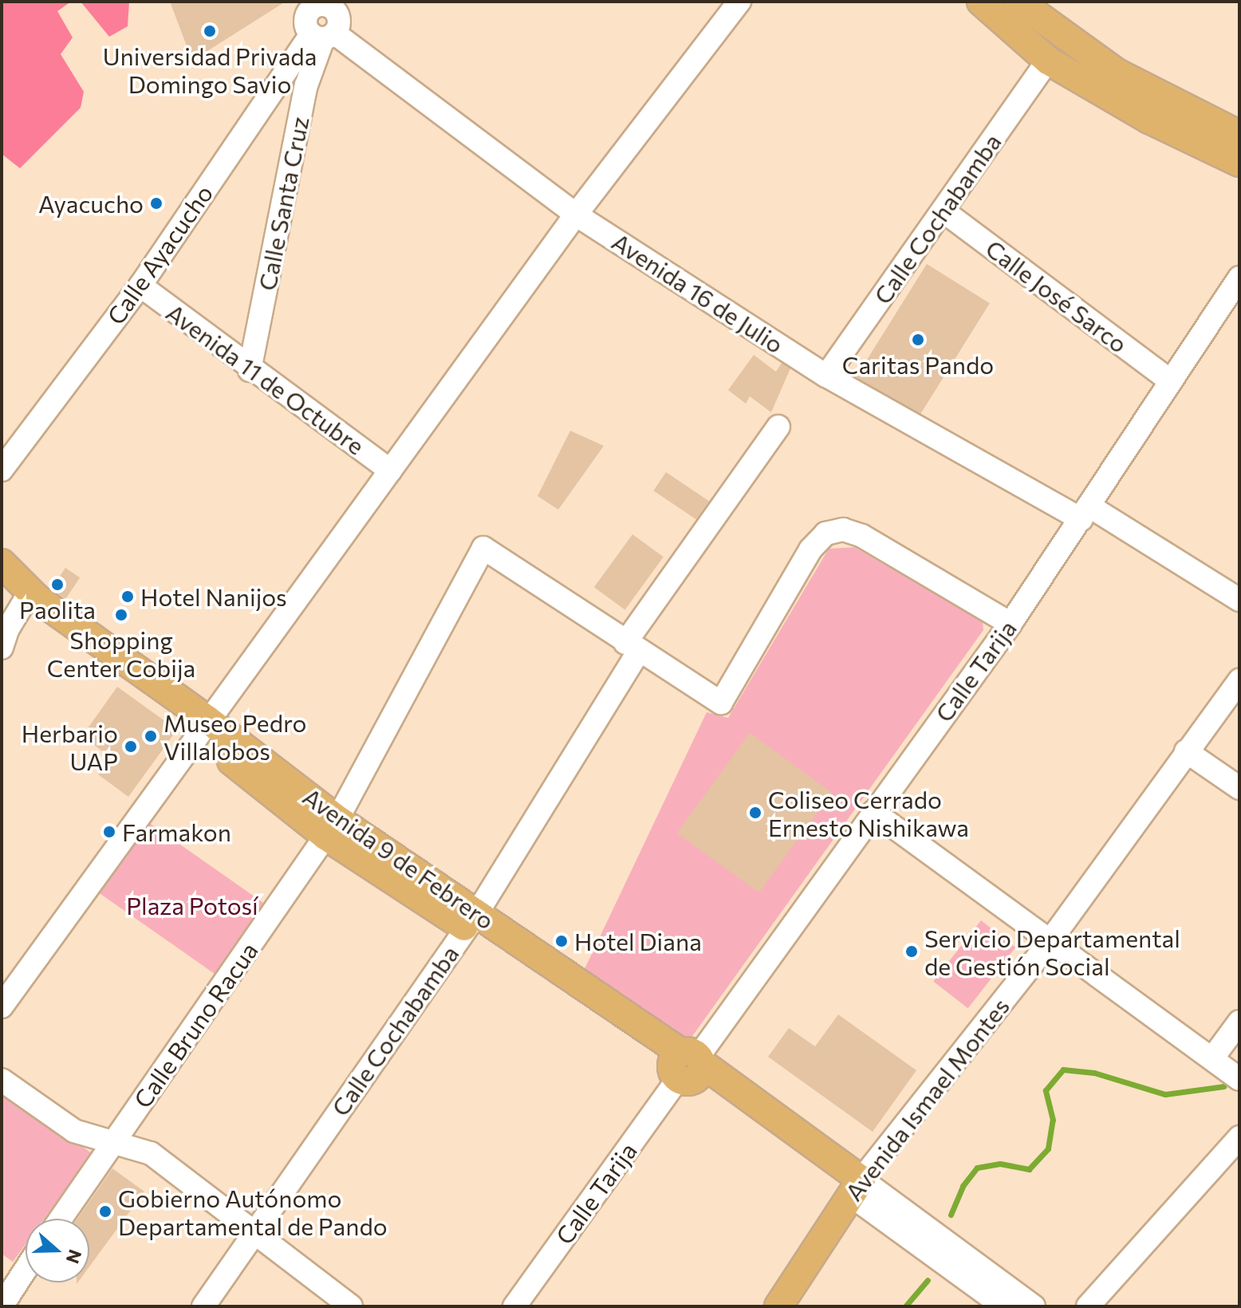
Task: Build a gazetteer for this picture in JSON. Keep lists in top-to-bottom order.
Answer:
{
  "streets": {
    "main road": ["Avenida 9 de Febrero", "Avenida Ismael Montes"],
    "street": [
      "Calle Santa Cruz",
      "Calle Cochabamba",
      "Calle Ayacucho",
      "Avenida 16 de Julio",
      "Calle José Sarco",
      "Avenida 11 de Octubre",
      "Calle Tarija",
      "Calle Bruno Racua"
    ]
  },
  "crossings": [
    ["Calle Santa Cruz", "Calle Ayacucho"],
    ["Calle Santa Cruz", "Avenida 16 de Julio"],
    ["Calle Santa Cruz", "Avenida 11 de Octubre"],
    ["Calle Cochabamba", "Avenida 16 de Julio"],
    ["Calle Cochabamba", "Calle José Sarco"],
    ["Calle Cochabamba", "Avenida 9 de Febrero"],
    ["Calle Cochabamba", "Calle Bruno Racua"],
    ["Calle Ayacucho", "Avenida 16 de Julio"],
    ["Calle Ayacucho", "Avenida 11 de Octubre"],
    ["Avenida 16 de Julio", "Calle Tarija"],
    ["Calle José Sarco", "Calle Tarija"],
    ["Calle Tarija", "Avenida 9 de Febrero"],
    ["Avenida 9 de Febrero", "Calle Bruno Racua"],
    ["Avenida 9 de Febrero", "Avenida Ismael Montes"]
  ],
  "parks": ["Plaza Potosí"],
  "places": [
    "Universidad Privada Domingo Savio",
    "Ayacucho",
    "Caritas Pando",
    "Paolita",
    "Hotel Nanijos",
    "Shopping Center Cobija",
    "Museo Pedro Villalobos",
    "Herbario UAP",
    "Coliseo Cerrado Ernesto Nishikawa",
    "Farmakon",
    "Hotel Diana",
    "Servicio Departamental de Gestión Social",
    "Gobierno Autónomo Departamental de Pando"
  ],
  "north": "right"
}
